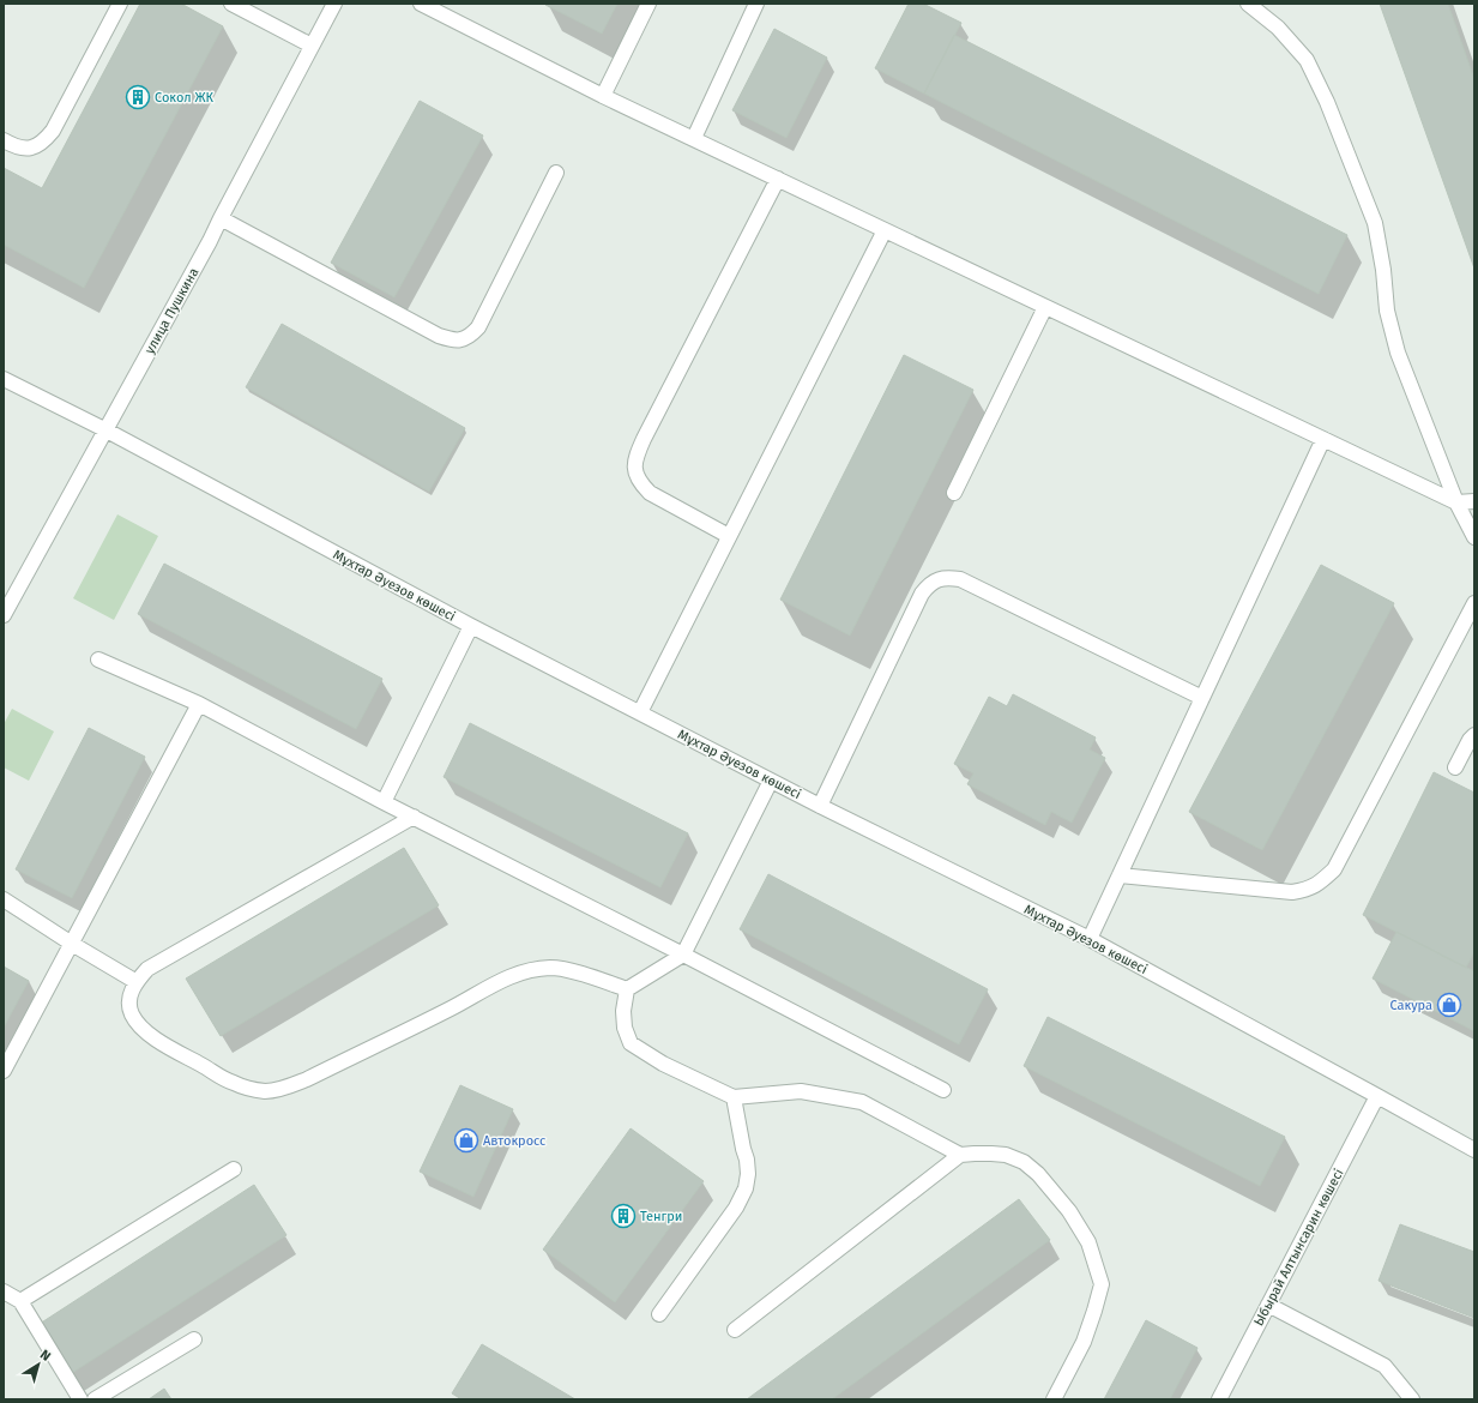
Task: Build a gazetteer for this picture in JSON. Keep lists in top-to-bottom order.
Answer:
{
  "streets": {
    "street": ["улица Пушкина", "Мұхтар Әуезов көшесі", "Ыбырай Алтынсарин көшесі"]
  },
  "crossings": [
    ["улица Пушкина", "Мұхтар Әуезов көшесі"],
    ["Мұхтар Әуезов көшесі", "Ыбырай Алтынсарин көшесі"]
  ],
  "places": {
    "building": ["Сокол ЖК", "Тенгри"],
    "shop": ["Сакура", "Автокросс"]
  },
  "north": "top right"
}
